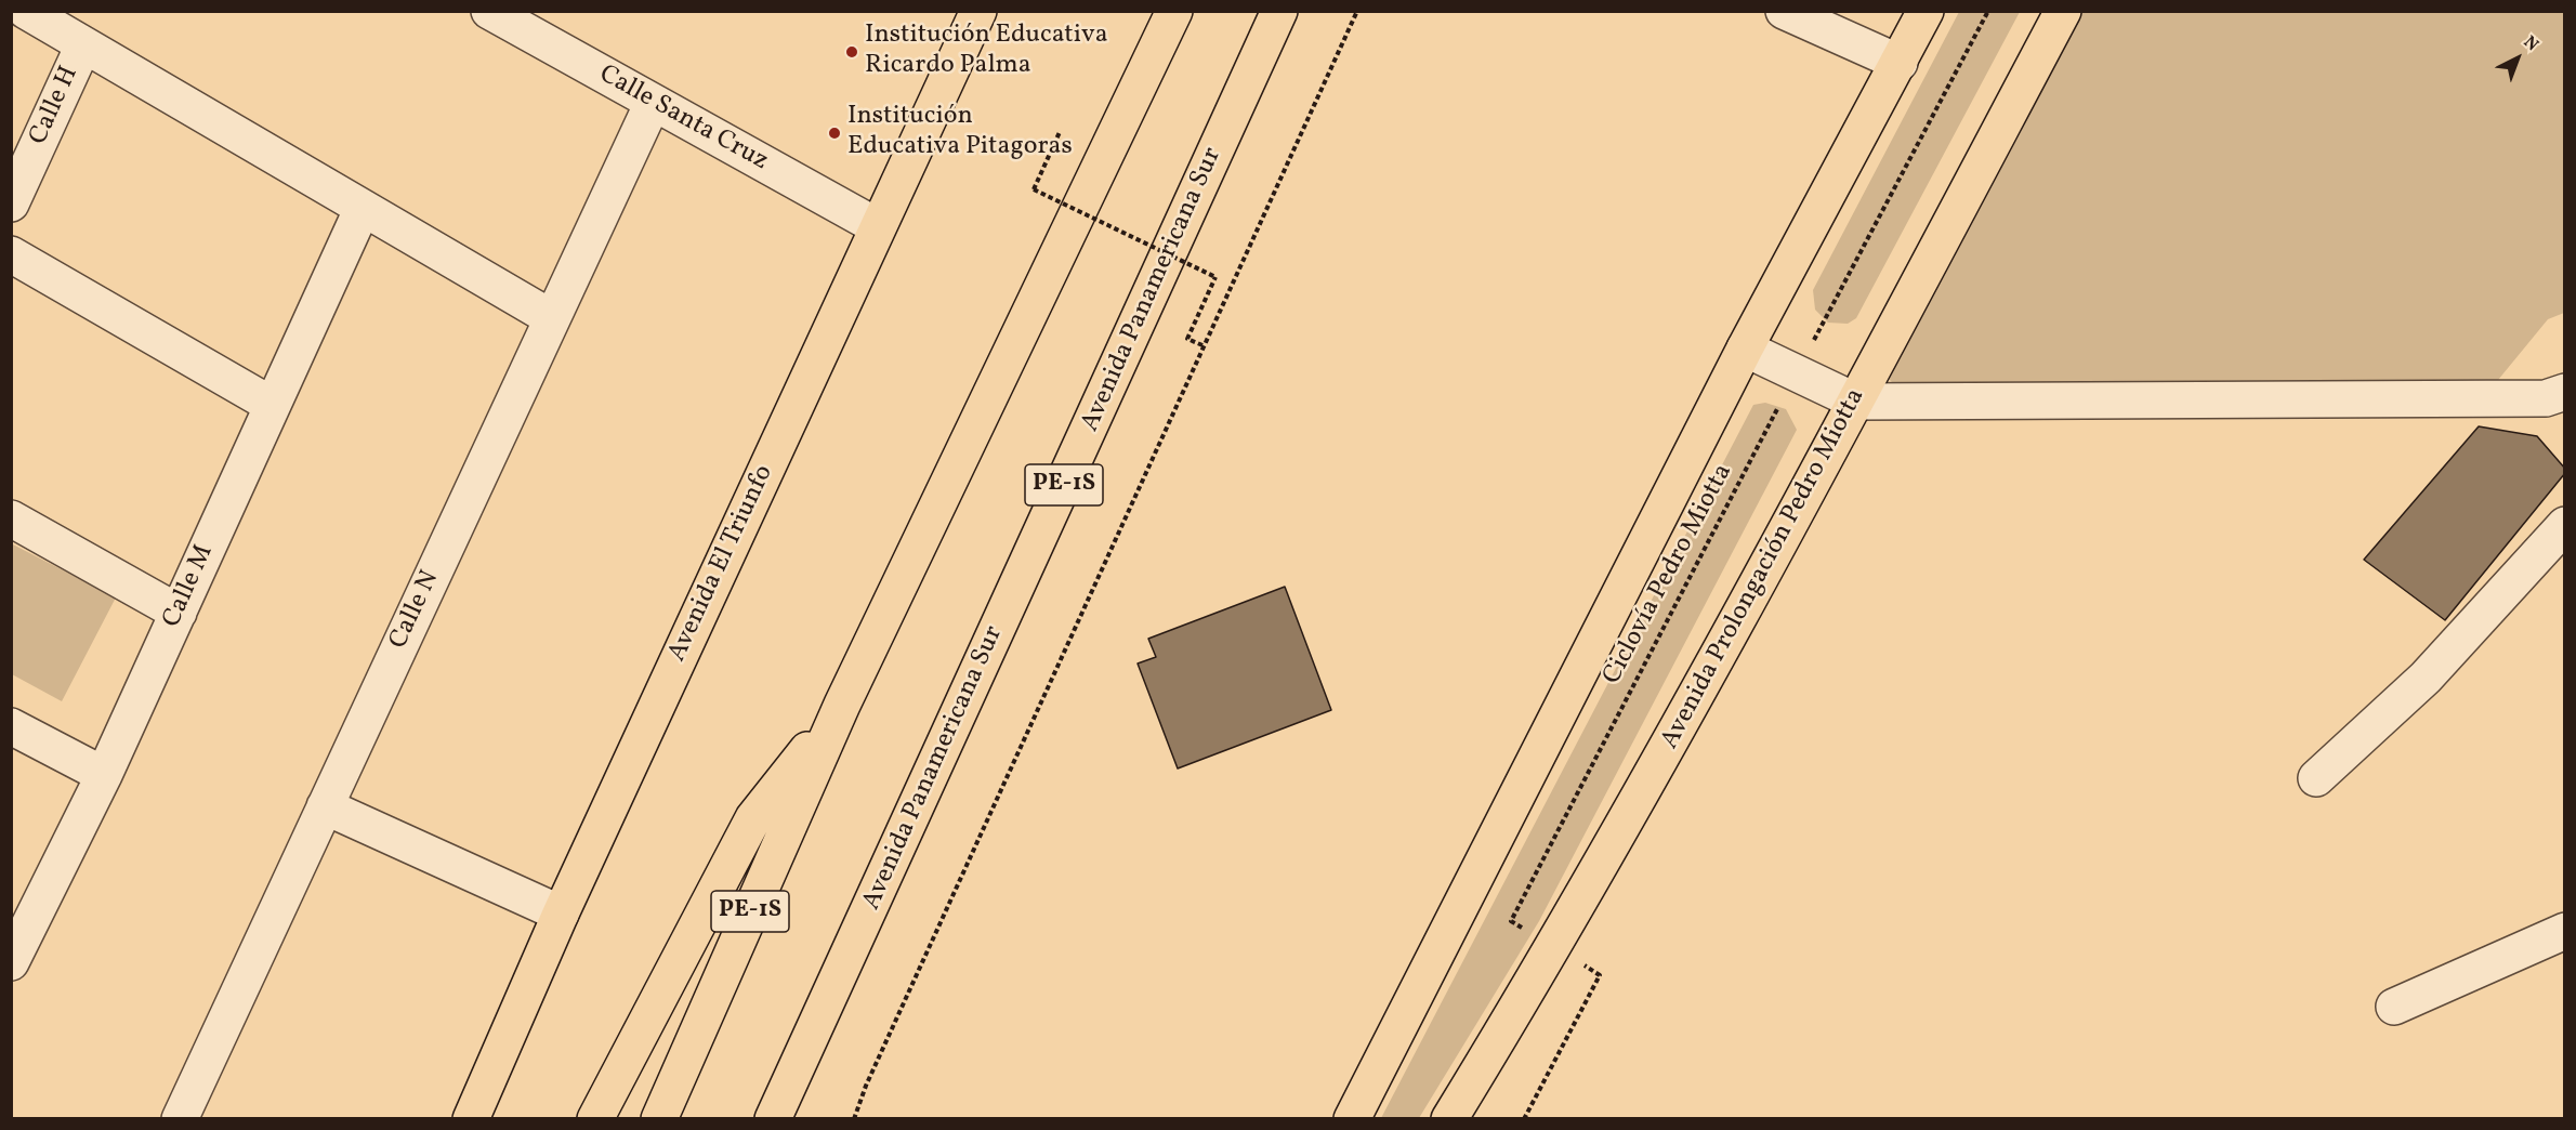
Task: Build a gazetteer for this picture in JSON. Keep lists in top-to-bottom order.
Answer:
{
  "streets": {
    "main road": [
      "Avenida Panamericana Sur",
      "PE-1S",
      "Avenida El Triunfo",
      "Avenida Prolongación Pedro Miotta"
    ],
    "street": [
      "Calle H",
      "Calle Santa Cruz",
      "Calle M",
      "Calle N"
    ],
    "path": ["Ciclovía Pedro Miotta"]
  },
  "crossings": [
    ["Calle Santa Cruz", "Avenida El Triunfo"],
    ["Calle Santa Cruz", "Calle N"],
    ["Avenida Panamericana Sur", "PE-1S"],
    ["Avenida Prolongación Pedro Miotta", "Ciclovía Pedro Miotta"]
  ],
  "places": ["Institución Educativa Ricardo Palma", "Institución Educativa Pitagoras"],
  "north": "top right"
}
